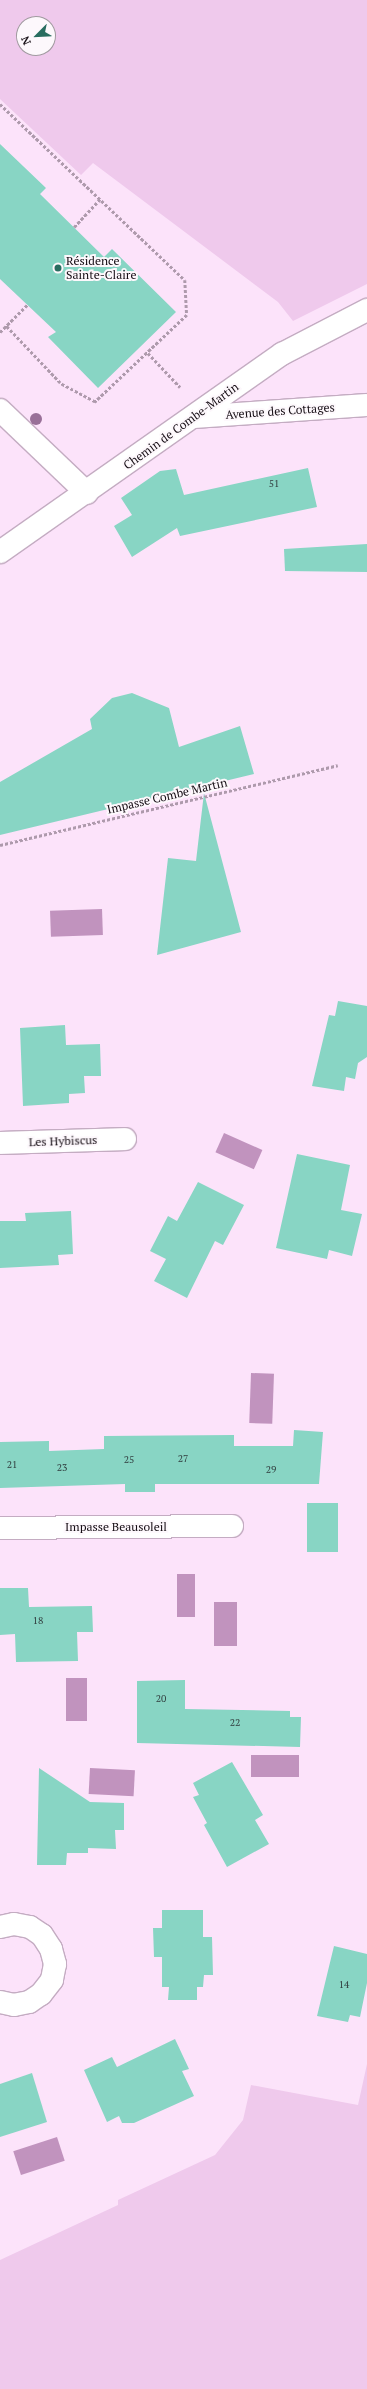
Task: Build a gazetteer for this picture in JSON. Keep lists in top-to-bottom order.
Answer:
{
  "streets": {
    "street": [
      "Avenue des Cottages",
      "Chemin de Combe-Martin",
      "Les Hybiscus",
      "Impasse Beausoleil"
    ],
    "path": ["Impasse Combe Martin"]
  },
  "crossings": [
    ["Avenue des Cottages", "Chemin de Combe-Martin"]
  ],
  "places": ["Résidence Sainte-Claire"],
  "house_numbers": [
    "51",
    "27",
    "25",
    "21",
    "23",
    "29",
    "18",
    "20",
    "22",
    "14"
  ],
  "north": "bottom left"
}
